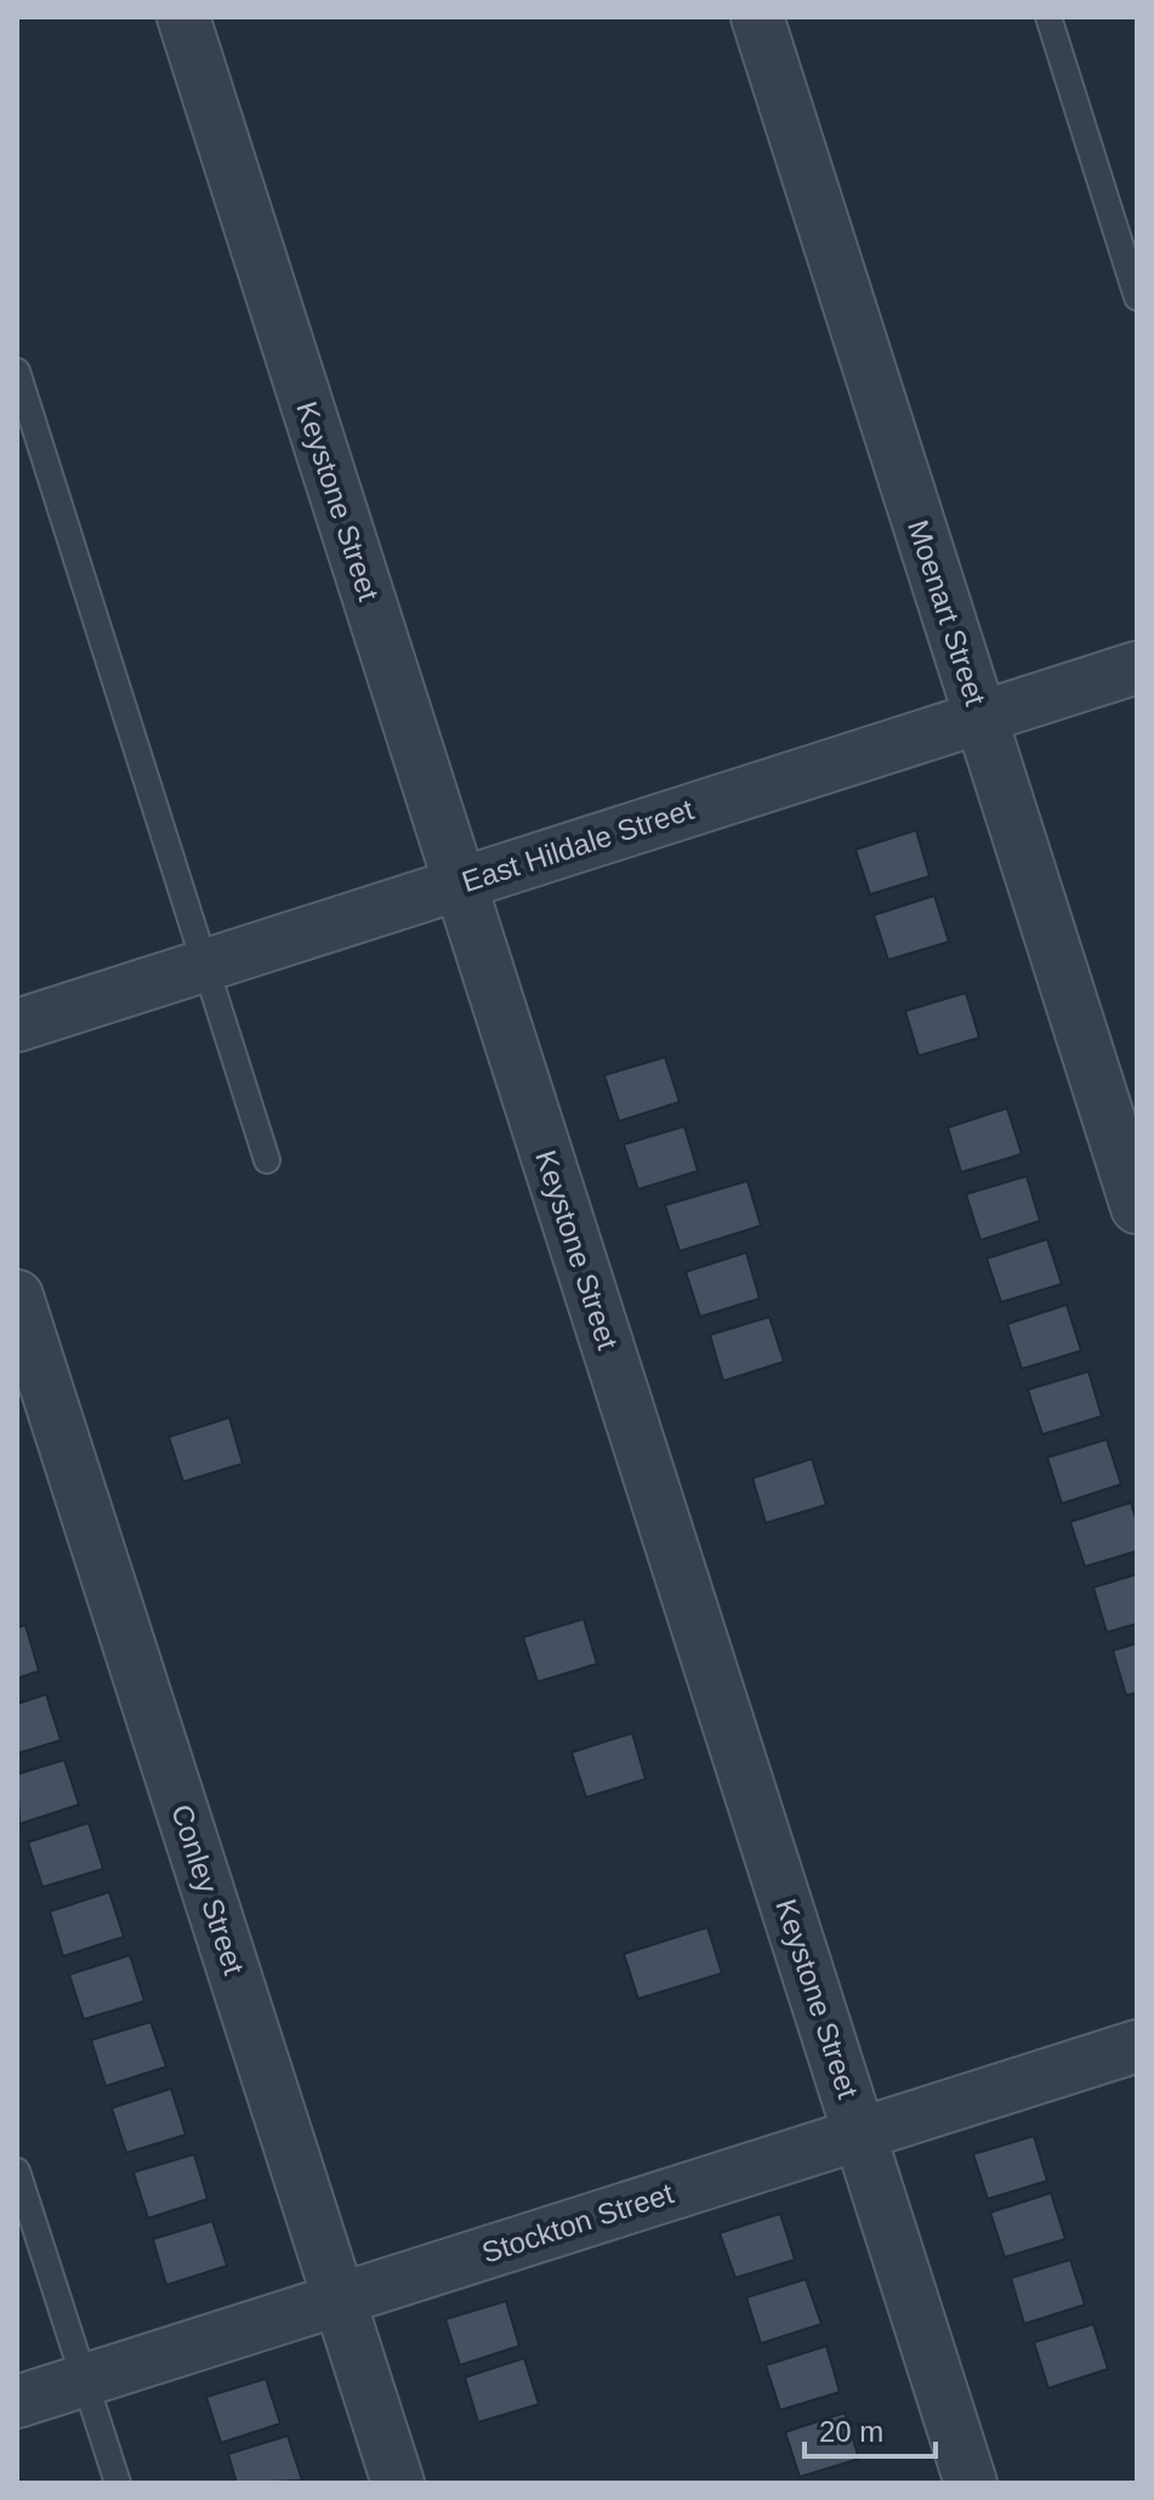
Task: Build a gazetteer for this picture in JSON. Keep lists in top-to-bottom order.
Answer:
{
  "streets": {
    "street": [
      "Keystone Street",
      "Moenart Street",
      "East Hildale Street",
      "Conley Street",
      "Stockton Street"
    ]
  },
  "crossings": [
    ["Keystone Street", "East Hildale Street"],
    ["Keystone Street", "Stockton Street"],
    ["Moenart Street", "East Hildale Street"],
    ["Conley Street", "Stockton Street"]
  ],
  "scale_bar": "20 m"
}
